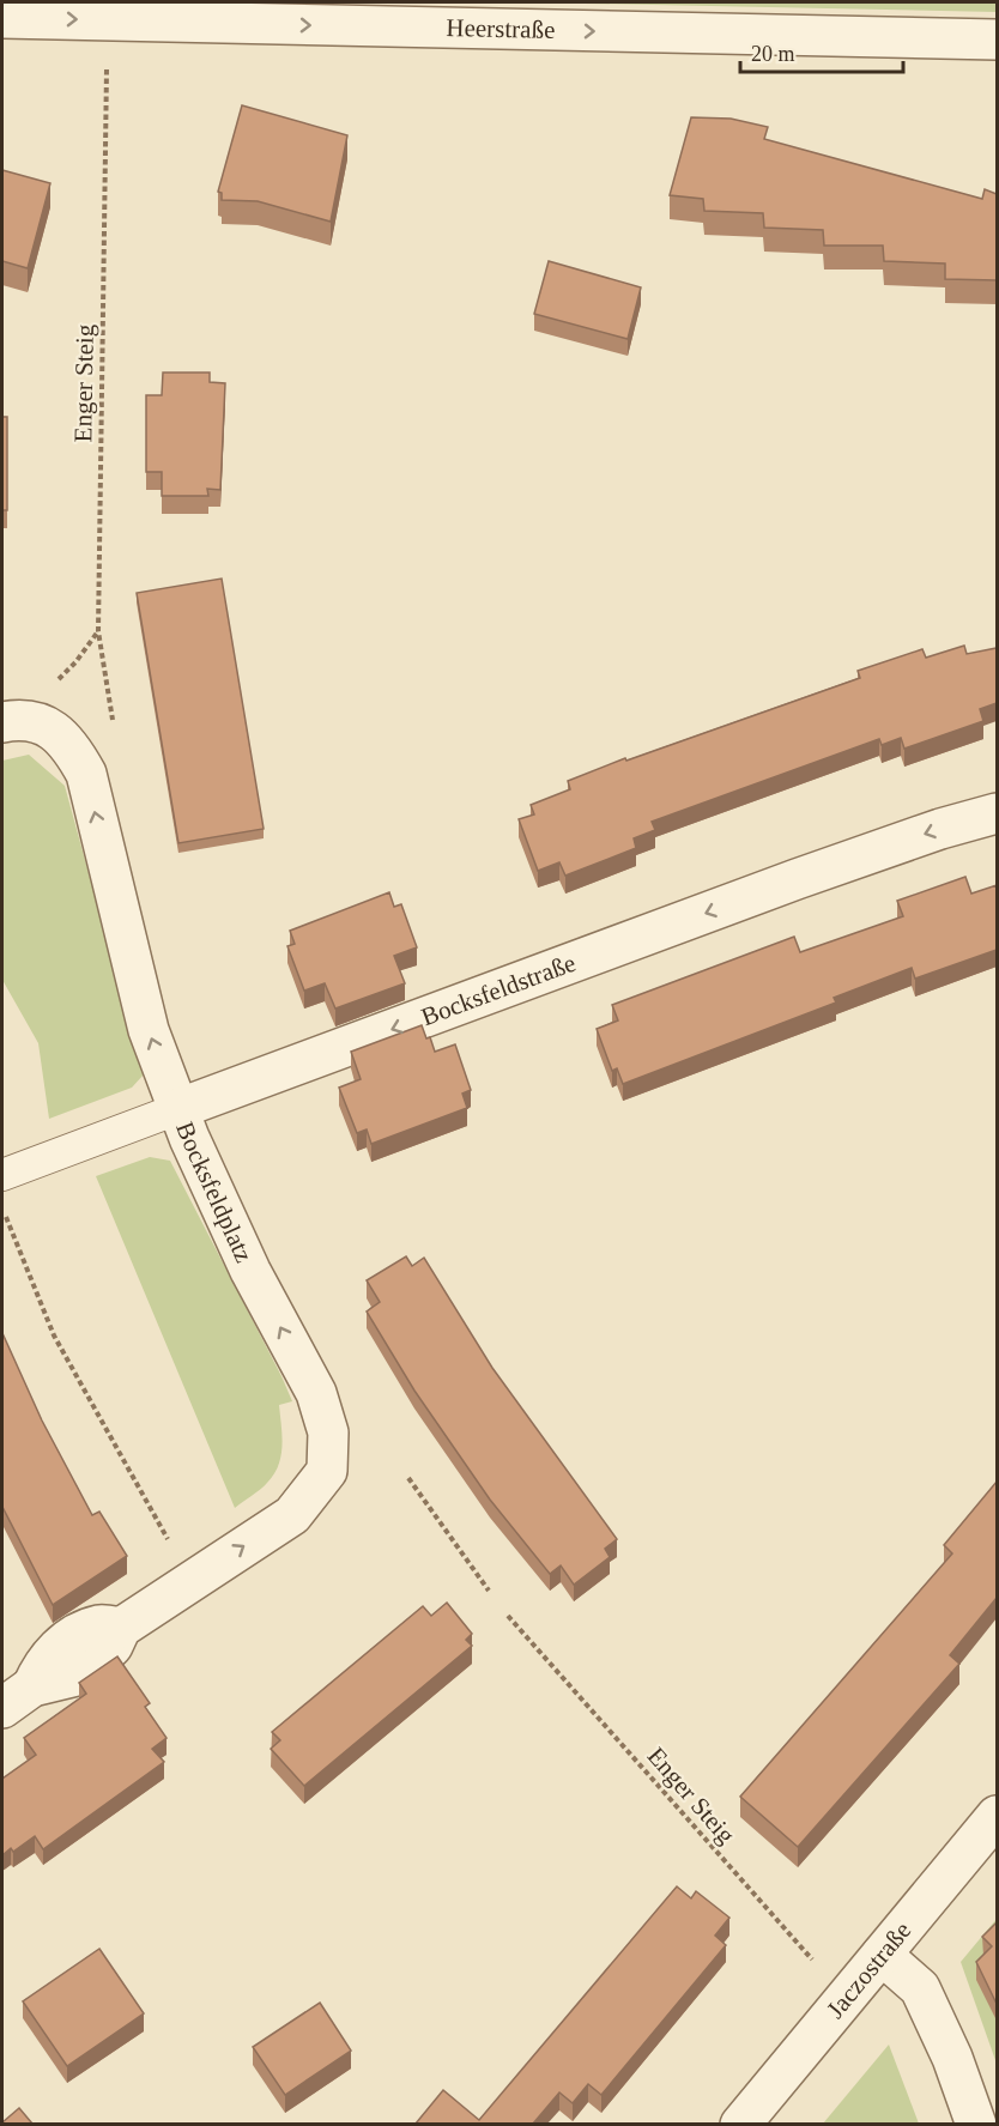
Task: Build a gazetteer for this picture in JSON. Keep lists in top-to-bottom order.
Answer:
{
  "streets": {
    "street": [
      "Heerstraße",
      "Bocksfeldstraße",
      "Bocksfeldplatz",
      "Jaczostraße"
    ],
    "path": ["Enger Steig"]
  },
  "crossings": [
    ["Heerstraße", "Enger Steig"],
    ["Enger Steig", "Jaczostraße"],
    ["Bocksfeldstraße", "Bocksfeldplatz"]
  ],
  "one_way": ["Heerstraße", "Bocksfeldstraße"],
  "scale_bar": "20 m"
}
